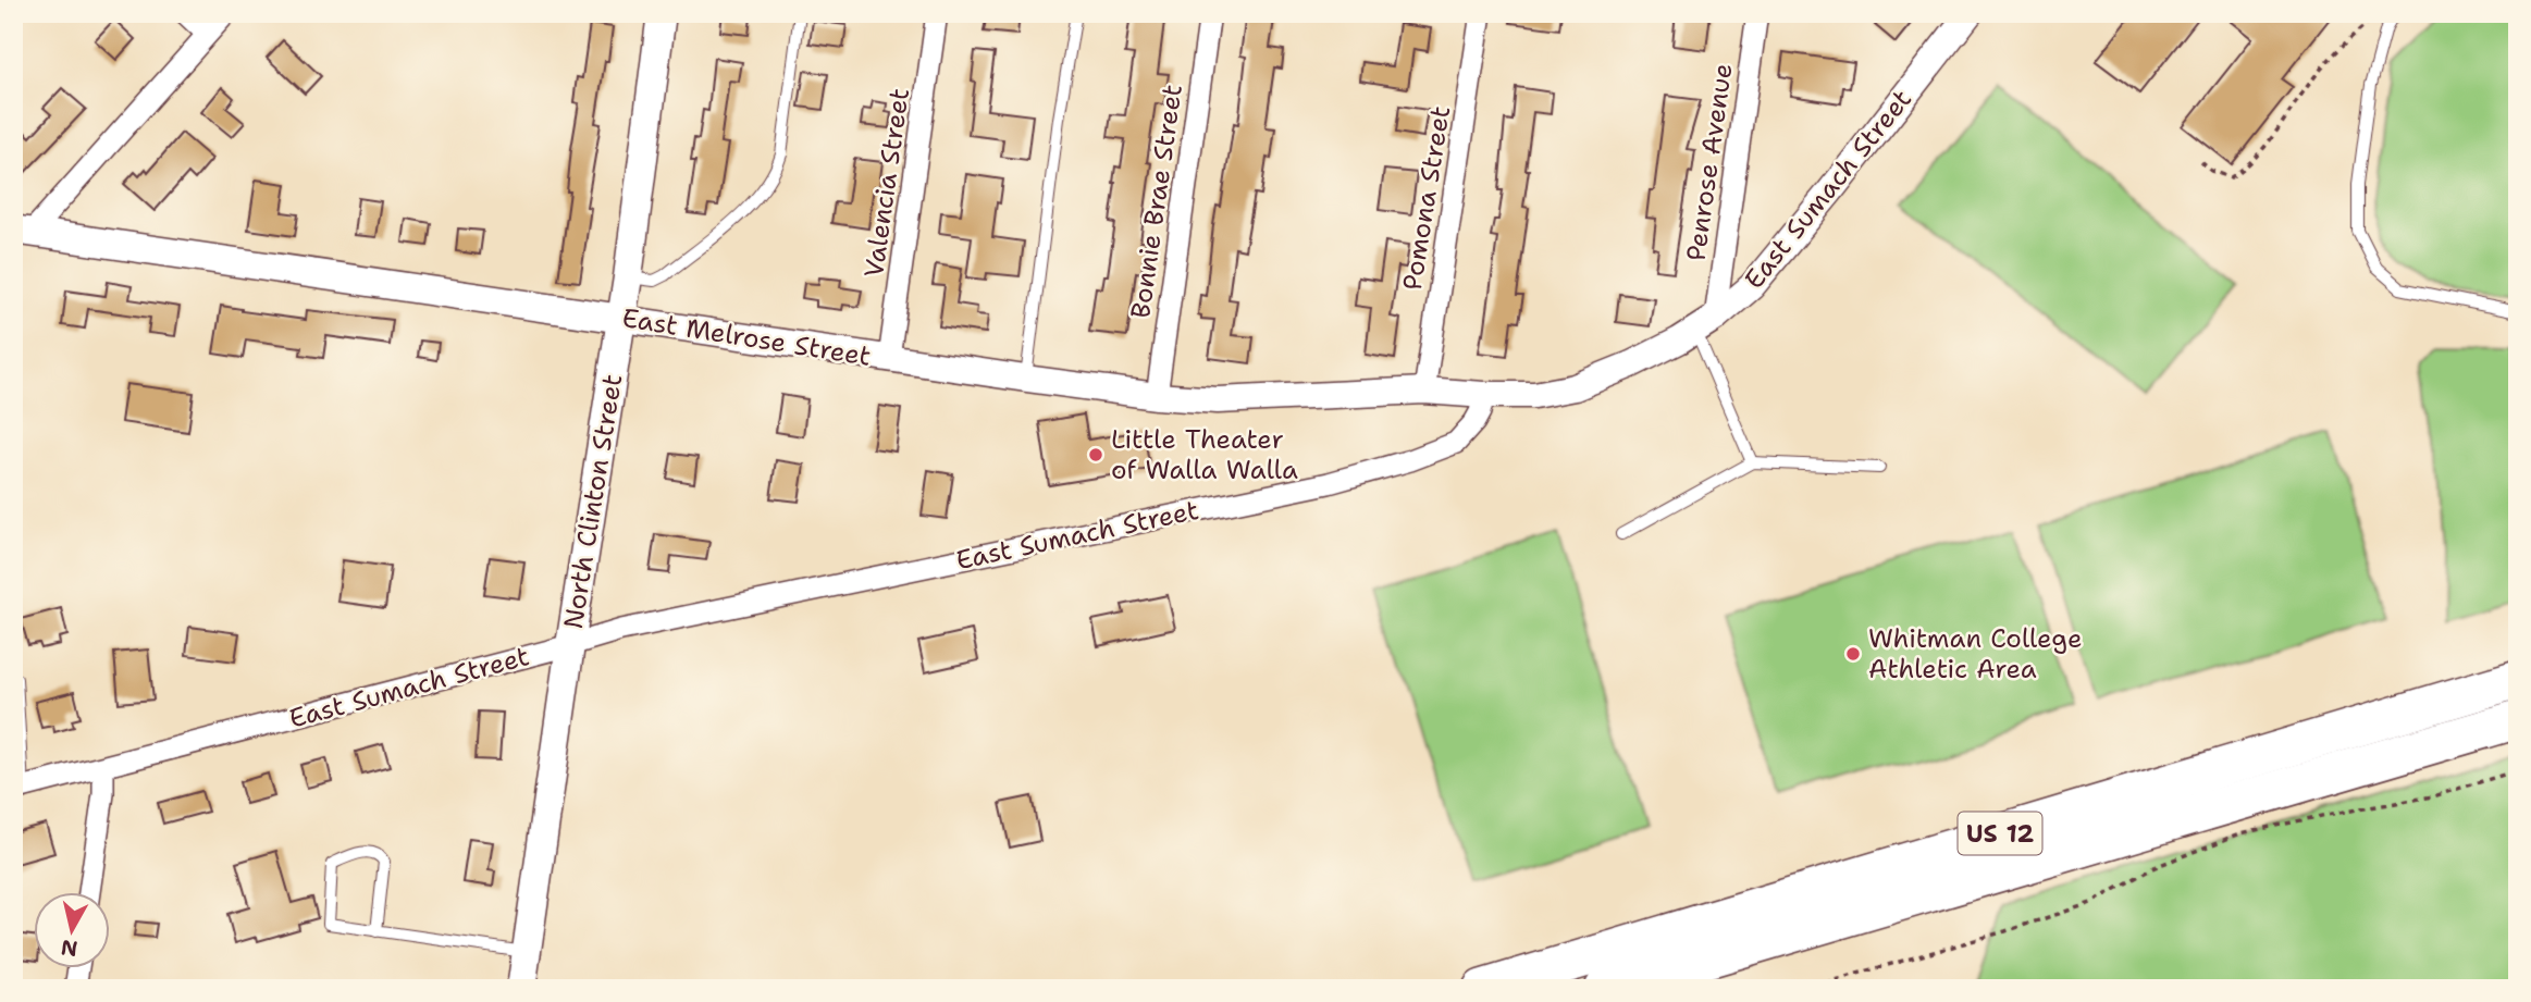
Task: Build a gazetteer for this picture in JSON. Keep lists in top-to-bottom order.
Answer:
{
  "streets": {
    "highway": ["US 12"],
    "main road": ["East Melrose Street", "North Clinton Street"],
    "street": [
      "Penrose Avenue",
      "Valencia Street",
      "East Sumach Street",
      "Pomona Street",
      "Bonnie Brae Street"
    ]
  },
  "crossings": [
    ["Penrose Avenue", "East Sumach Street"],
    ["Valencia Street", "East Melrose Street"],
    ["East Sumach Street", "East Melrose Street"],
    ["East Sumach Street", "North Clinton Street"],
    ["Pomona Street", "East Melrose Street"],
    ["Bonnie Brae Street", "East Melrose Street"],
    ["East Melrose Street", "North Clinton Street"]
  ],
  "places": ["Little Theater of Walla Walla", "Whitman College Athletic Area"],
  "north": "bottom"
}
